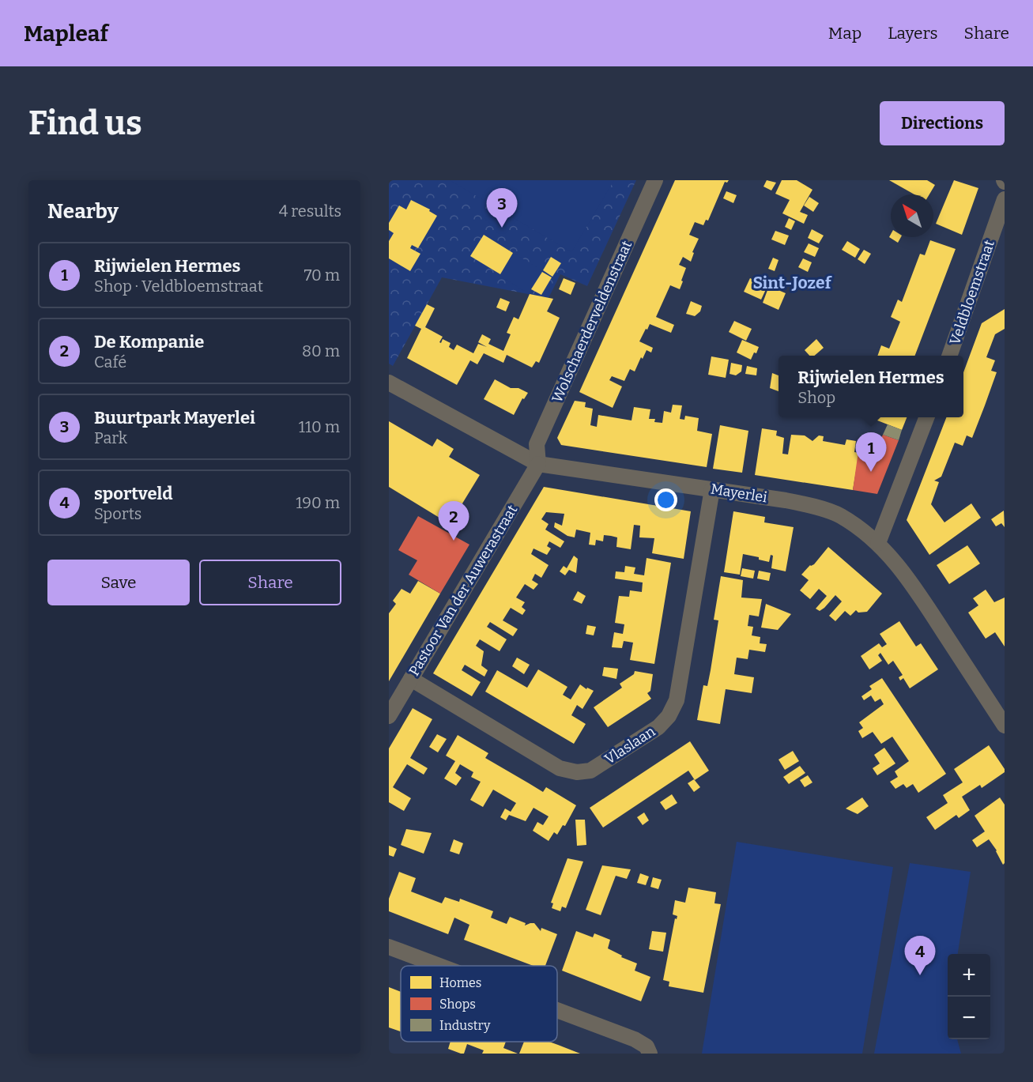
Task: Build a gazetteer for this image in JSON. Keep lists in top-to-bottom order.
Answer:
{
  "streets": {
    "street": [
      "Veldbloemstraat",
      "Wolschaerderveldenstraat",
      "Mayerlei",
      "Pastoor Van der Auwerastraat",
      "Vlaslaan"
    ]
  },
  "crossings": [
    ["Wolschaerderveldenstraat", "Mayerlei"],
    ["Wolschaerderveldenstraat", "Pastoor Van der Auwerastraat"],
    ["Mayerlei", "Pastoor Van der Auwerastraat"],
    ["Mayerlei", "Vlaslaan"],
    ["Pastoor Van der Auwerastraat", "Vlaslaan"]
  ],
  "districts": ["Sint-Jozef"],
  "legend": ["Homes", "Shops", "Industry"],
  "north": "top left",
  "page": {
    "header": "Mapleaf",
    "nav": ["Map", "Layers", "Share"],
    "buttons": [
      "Directions",
      ["Save", "Share"]
    ],
    "title": "Find us",
    "heading": ["Nearby", "4 results"],
    "pins": [
      "3",
      "1",
      "2",
      "4"
    ],
    "list": [
      {
        "mark": "1",
        "name": "Rijwielen Hermes",
        "note": "Shop · Veldbloemstraat",
        "value": "70 m"
      },
      {
        "mark": "2",
        "name": "De Kompanie",
        "note": "Café",
        "value": "80 m"
      },
      {
        "mark": "3",
        "name": "Buurtpark Mayerlei",
        "note": "Park",
        "value": "110 m"
      },
      {
        "mark": "4",
        "name": "sportveld",
        "note": "Sports",
        "value": "190 m"
      }
    ],
    "popup": ["Rijwielen Hermes", "Shop"],
    "map_buttons": ["+", "−"]
  }
}
